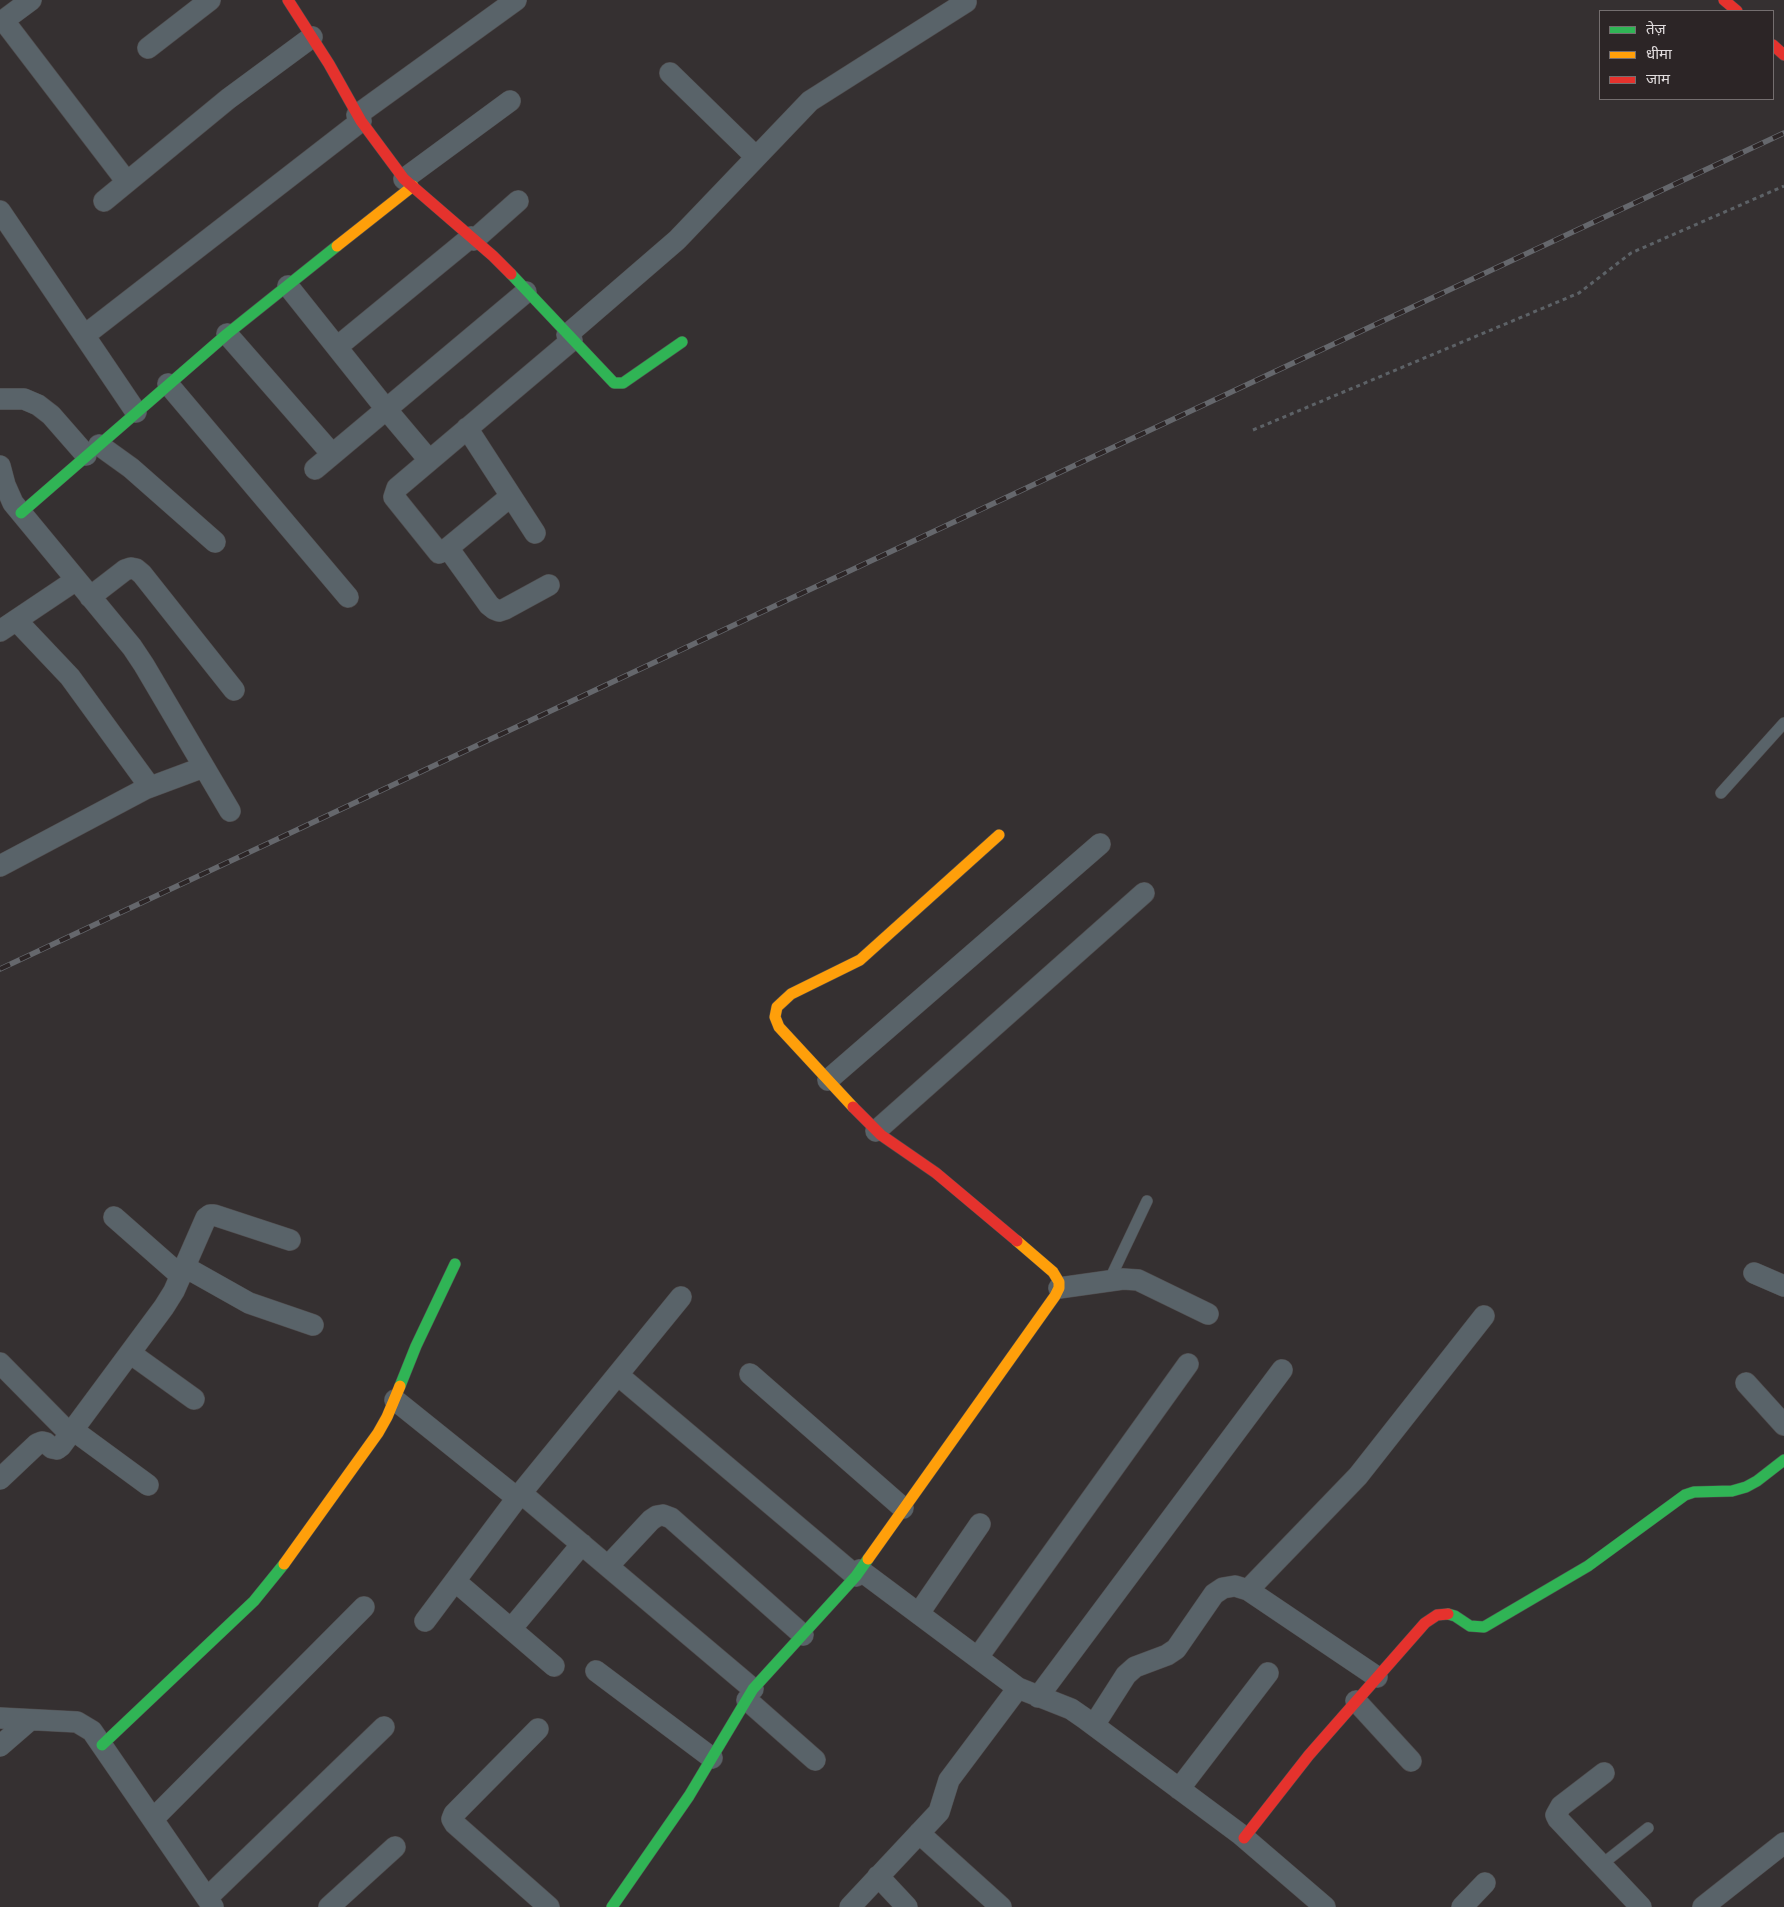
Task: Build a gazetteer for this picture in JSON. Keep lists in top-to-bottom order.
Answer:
{
  "legend": ["तेज़", "धीमा", "जाम"]
}
